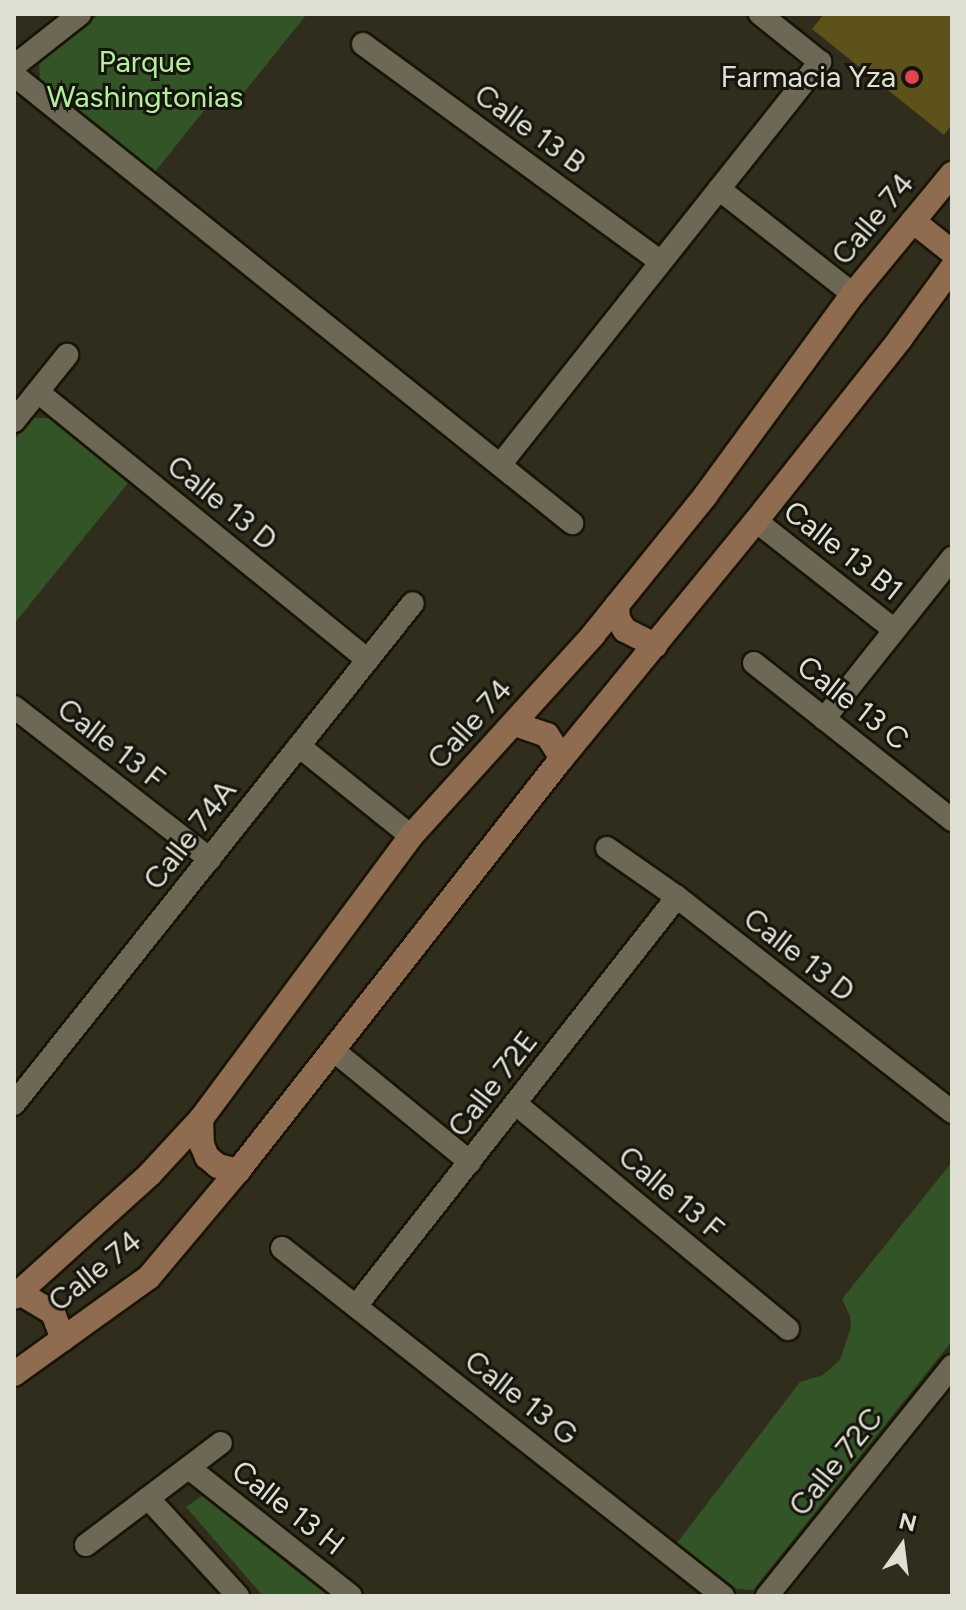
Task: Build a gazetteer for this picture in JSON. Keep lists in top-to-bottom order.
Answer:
{
  "streets": {
    "main road": ["Calle 74"],
    "street": [
      "Calle 13 B",
      "Calle 13 D",
      "Calle 13 B1",
      "Calle 13 C",
      "Calle 13 F",
      "Calle 74A",
      "Calle 72E",
      "Calle 13 G",
      "Calle 72C",
      "Calle 13 H"
    ]
  },
  "crossings": [
    ["Calle 74", "Calle 13 B1"],
    ["Calle 13 D", "Calle 74A"],
    ["Calle 13 D", "Calle 72E"],
    ["Calle 13 F", "Calle 74A"],
    ["Calle 13 F", "Calle 72E"],
    ["Calle 72E", "Calle 13 G"]
  ],
  "parks": ["Parque Washingtonias"],
  "places": ["Farmacia Yza"],
  "north": "top"
}
